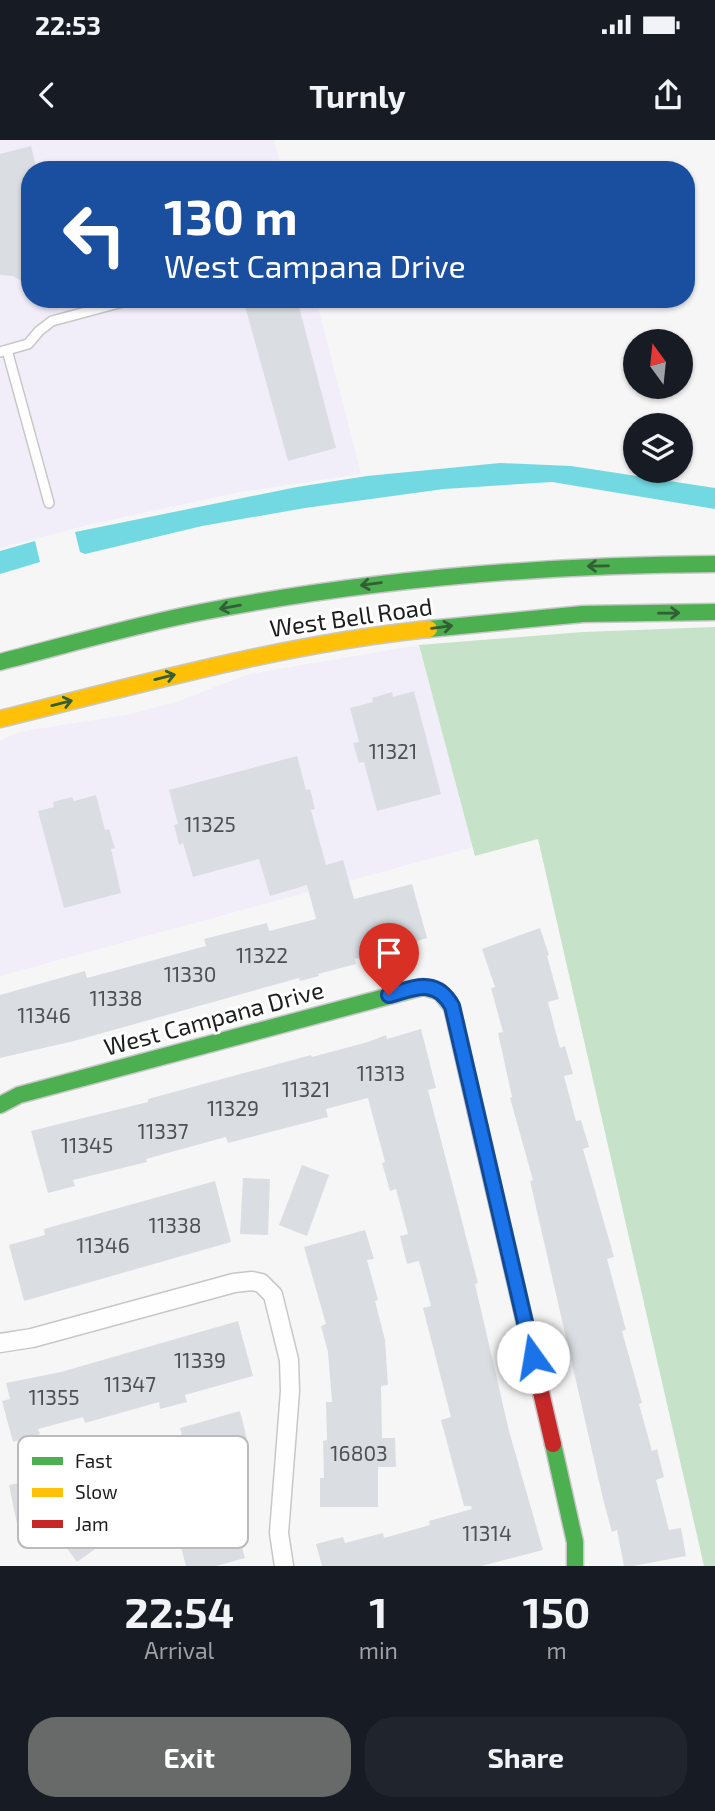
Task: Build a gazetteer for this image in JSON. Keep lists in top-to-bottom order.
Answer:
{
  "streets": {
    "main road": ["West Bell Road", "West Campana Drive"]
  },
  "house_numbers": [
    "11321",
    "11325",
    "11322",
    "11330",
    "11338",
    "11346",
    "11313",
    "11321",
    "11329",
    "11337",
    "11345",
    "11338",
    "11346",
    "11339",
    "11347",
    "11355",
    "16803",
    "11314"
  ],
  "legend": ["Fast", "Slow", "Jam"],
  "north": "top",
  "page": {
    "status": "22:53",
    "header": "Turnly",
    "turn": ["130 m", "West Campana Drive"],
    "eta": [
      "22:54",
      "Arrival",
      "1",
      "min",
      "150",
      "m"
    ],
    "buttons": ["Exit", "Share"]
  }
}
